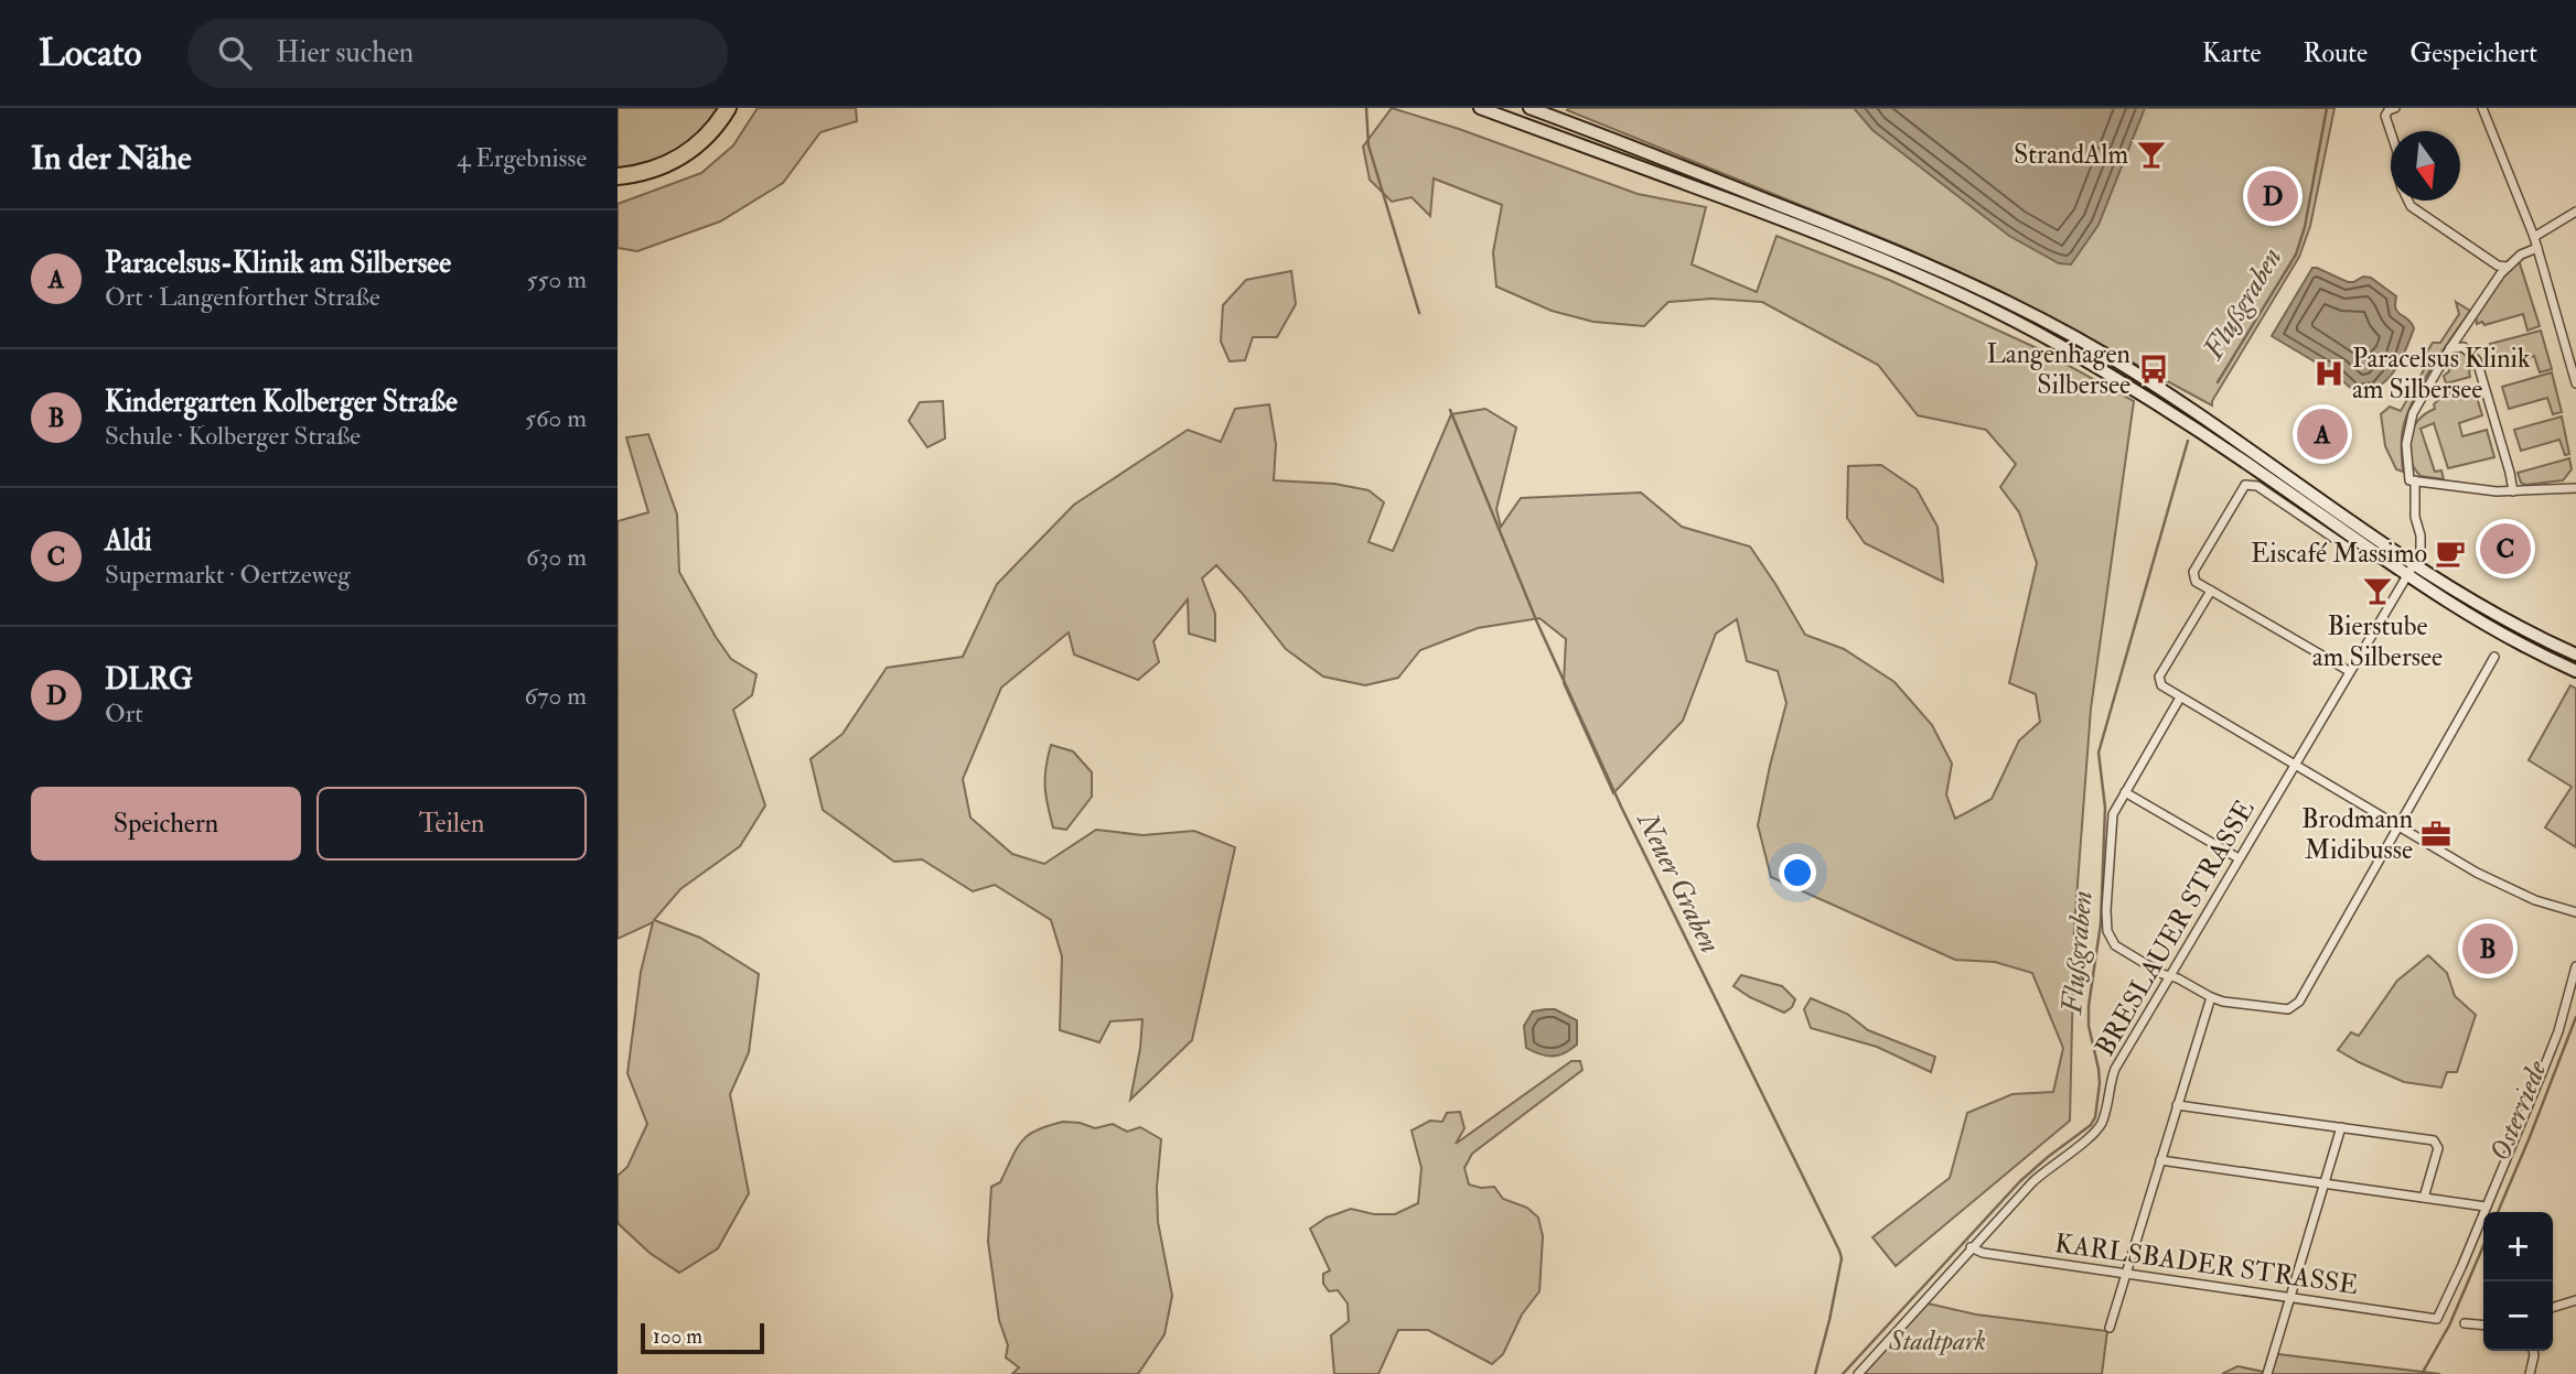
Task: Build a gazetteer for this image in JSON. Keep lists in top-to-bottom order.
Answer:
{
  "streets": {
    "street": ["BRESLAUER STRASSE", "KARLSBADER STRASSE"]
  },
  "crossings": [
    ["BRESLAUER STRASSE", "KARLSBADER STRASSE"]
  ],
  "water": ["Flußgraben", "Neuer Graben", "Osterriede"],
  "parks": ["Stadtpark"],
  "places": {
    "bar": ["StrandAlm", "Bierstube am Silbersee"],
    "bus stop": ["Langenhagen Silbersee"],
    "hospital": ["Paracelsus Klinik am Silbersee"],
    "cafe": ["Eiscafé Massimo"],
    "office": ["Brodmann Midibusse"]
  },
  "scale_bar": "100 m",
  "north": "bottom",
  "page": {
    "header": "Locato",
    "search": "Hier suchen",
    "nav": ["Karte", "Route", "Gespeichert"],
    "heading": ["In der Nähe", "4 Ergebnisse"],
    "pins": [
      "D",
      "A",
      "C",
      "B"
    ],
    "list": [
      {
        "mark": "A",
        "name": "Paracelsus-Klinik am Silbersee",
        "note": "Ort · Langenforther Straße",
        "value": "550 m"
      },
      {
        "mark": "B",
        "name": "Kindergarten Kolberger Straße",
        "note": "Schule · Kolberger Straße",
        "value": "560 m"
      },
      {
        "mark": "C",
        "name": "Aldi",
        "note": "Supermarkt · Oertzeweg",
        "value": "630 m"
      },
      {
        "mark": "D",
        "name": "DLRG",
        "note": "Ort",
        "value": "670 m"
      }
    ],
    "buttons": ["Speichern", "Teilen"],
    "map_buttons": ["+", "−"],
    "scale": "100 m"
  }
}
